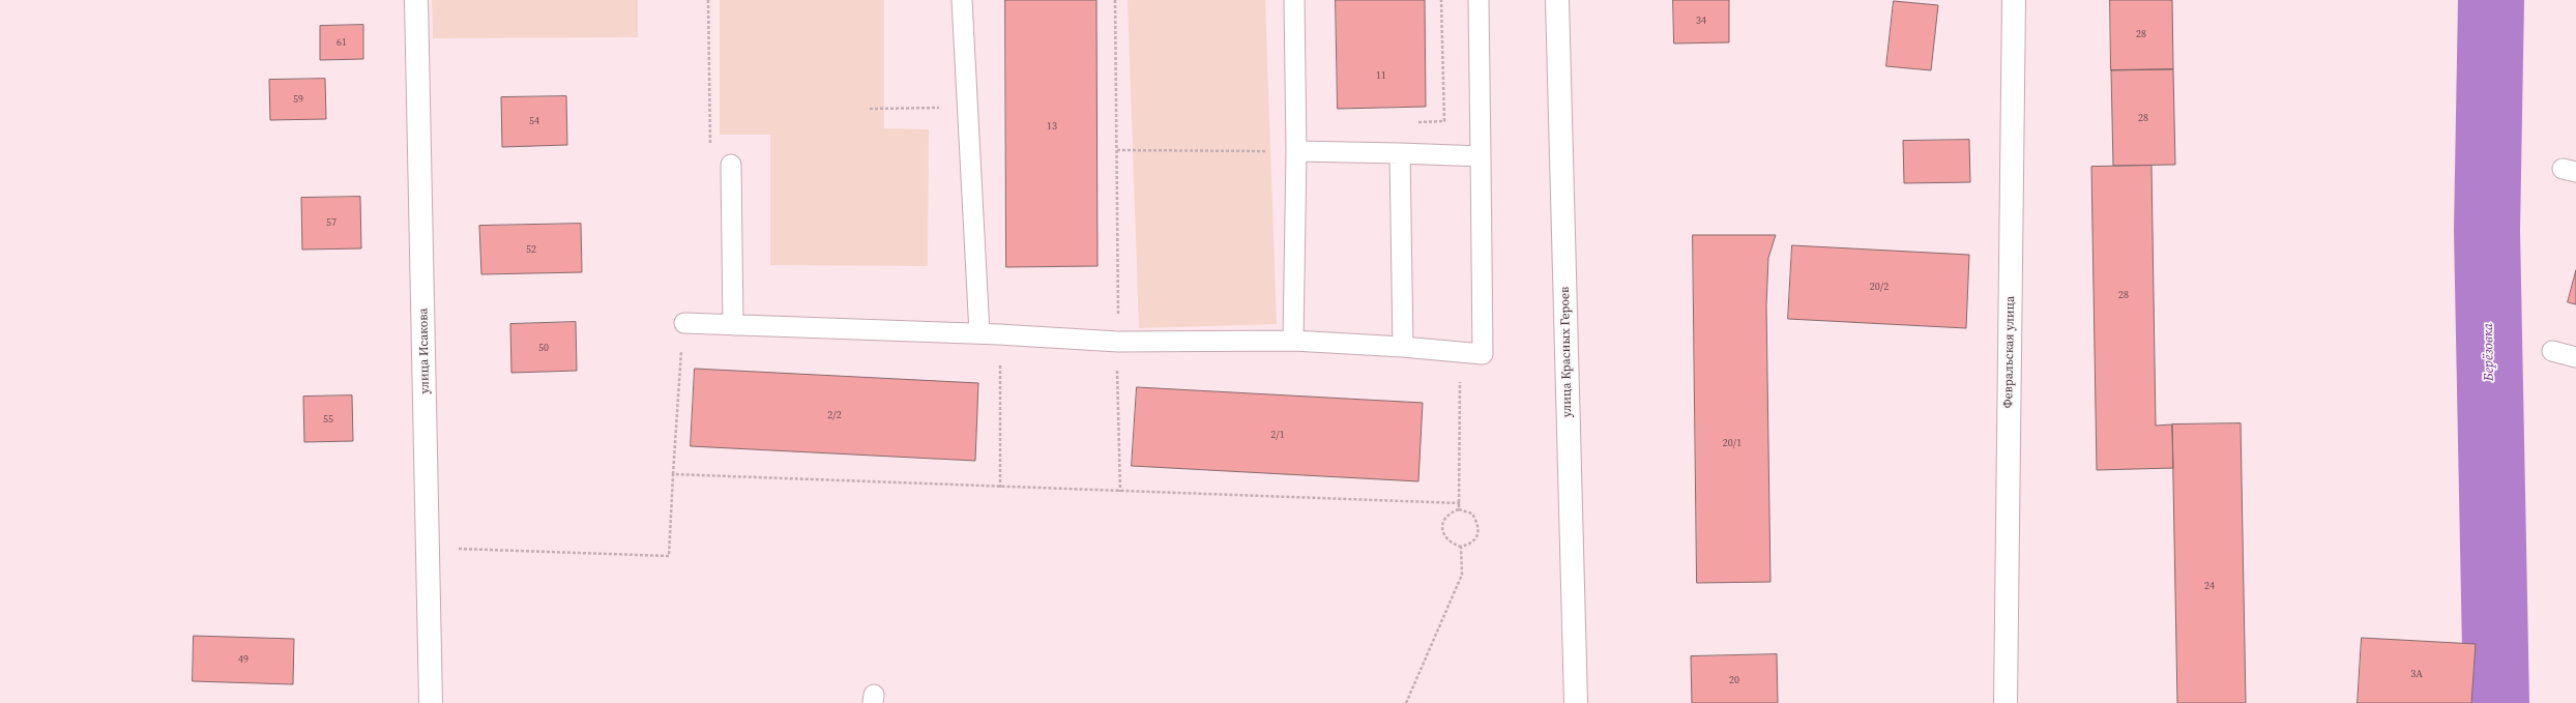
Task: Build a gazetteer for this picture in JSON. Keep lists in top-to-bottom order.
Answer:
{
  "streets": {
    "street": ["улица Исакова", "улица Красных Героев", "Февральская улица"]
  },
  "water": ["Берёзовка"],
  "house_numbers": [
    "34",
    "28",
    "61",
    "11",
    "59",
    "28",
    "54",
    "13",
    "57",
    "52",
    "20/2",
    "28",
    "50",
    "2/2",
    "55",
    "2/1",
    "20/1",
    "24",
    "49",
    "3А",
    "20"
  ]
}
